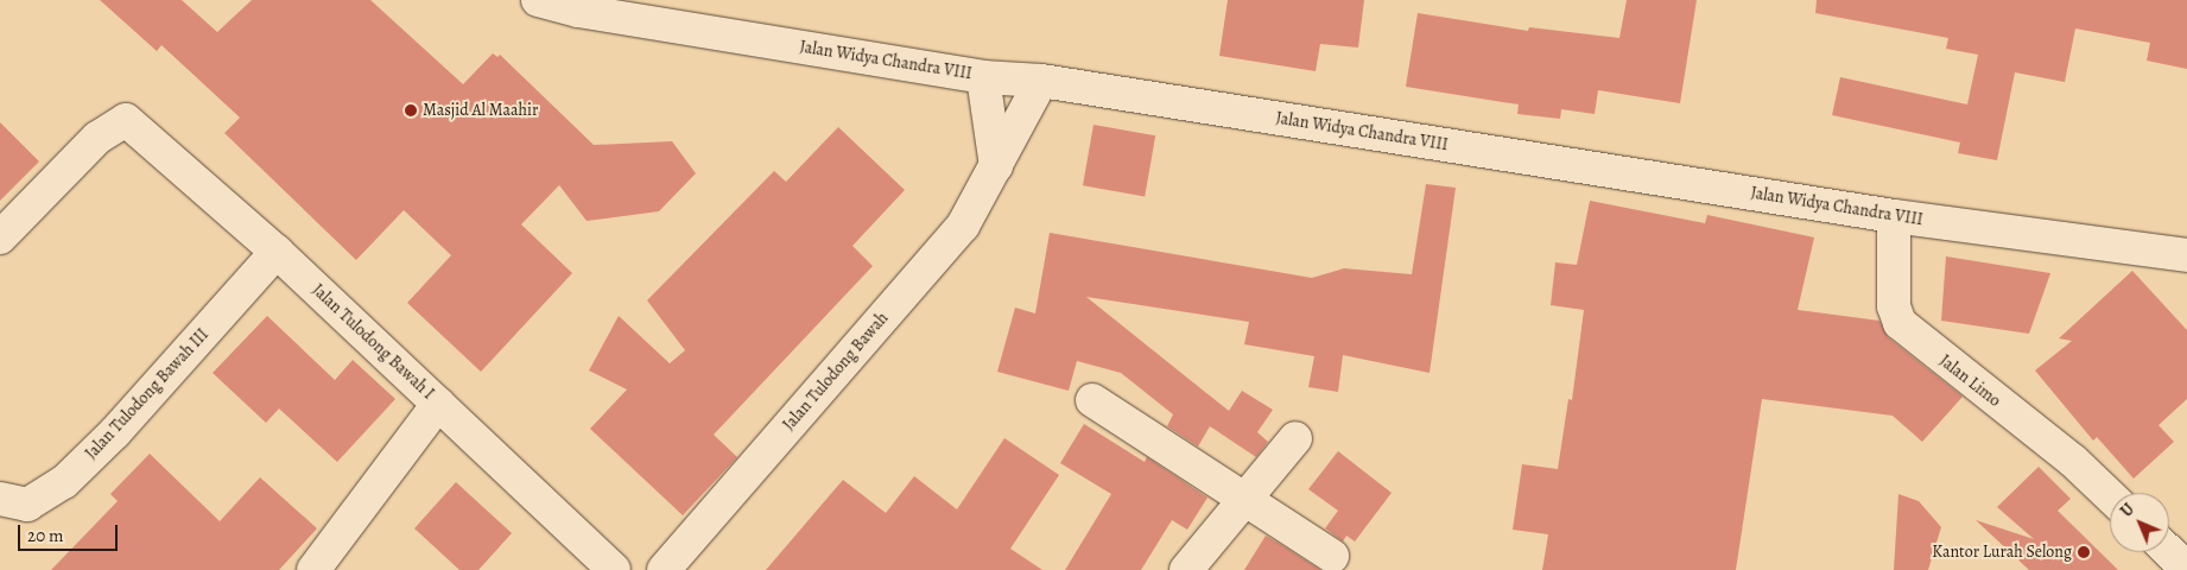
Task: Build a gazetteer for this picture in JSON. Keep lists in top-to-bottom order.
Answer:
{
  "streets": {
    "street": [
      "Jalan Widya Chandra VIII",
      "Jalan Tulodong Bawah I",
      "Jalan Tulodong Bawah",
      "Jalan Limo",
      "Jalan Tulodong Bawah III"
    ]
  },
  "crossings": [
    ["Jalan Widya Chandra VIII", "Jalan Tulodong Bawah"],
    ["Jalan Widya Chandra VIII", "Jalan Limo"],
    ["Jalan Tulodong Bawah I", "Jalan Tulodong Bawah III"]
  ],
  "places": ["Masjid Al Maahir", "Kantor Lurah Selong"],
  "scale_bar": "20 m",
  "north": "top left"
}
